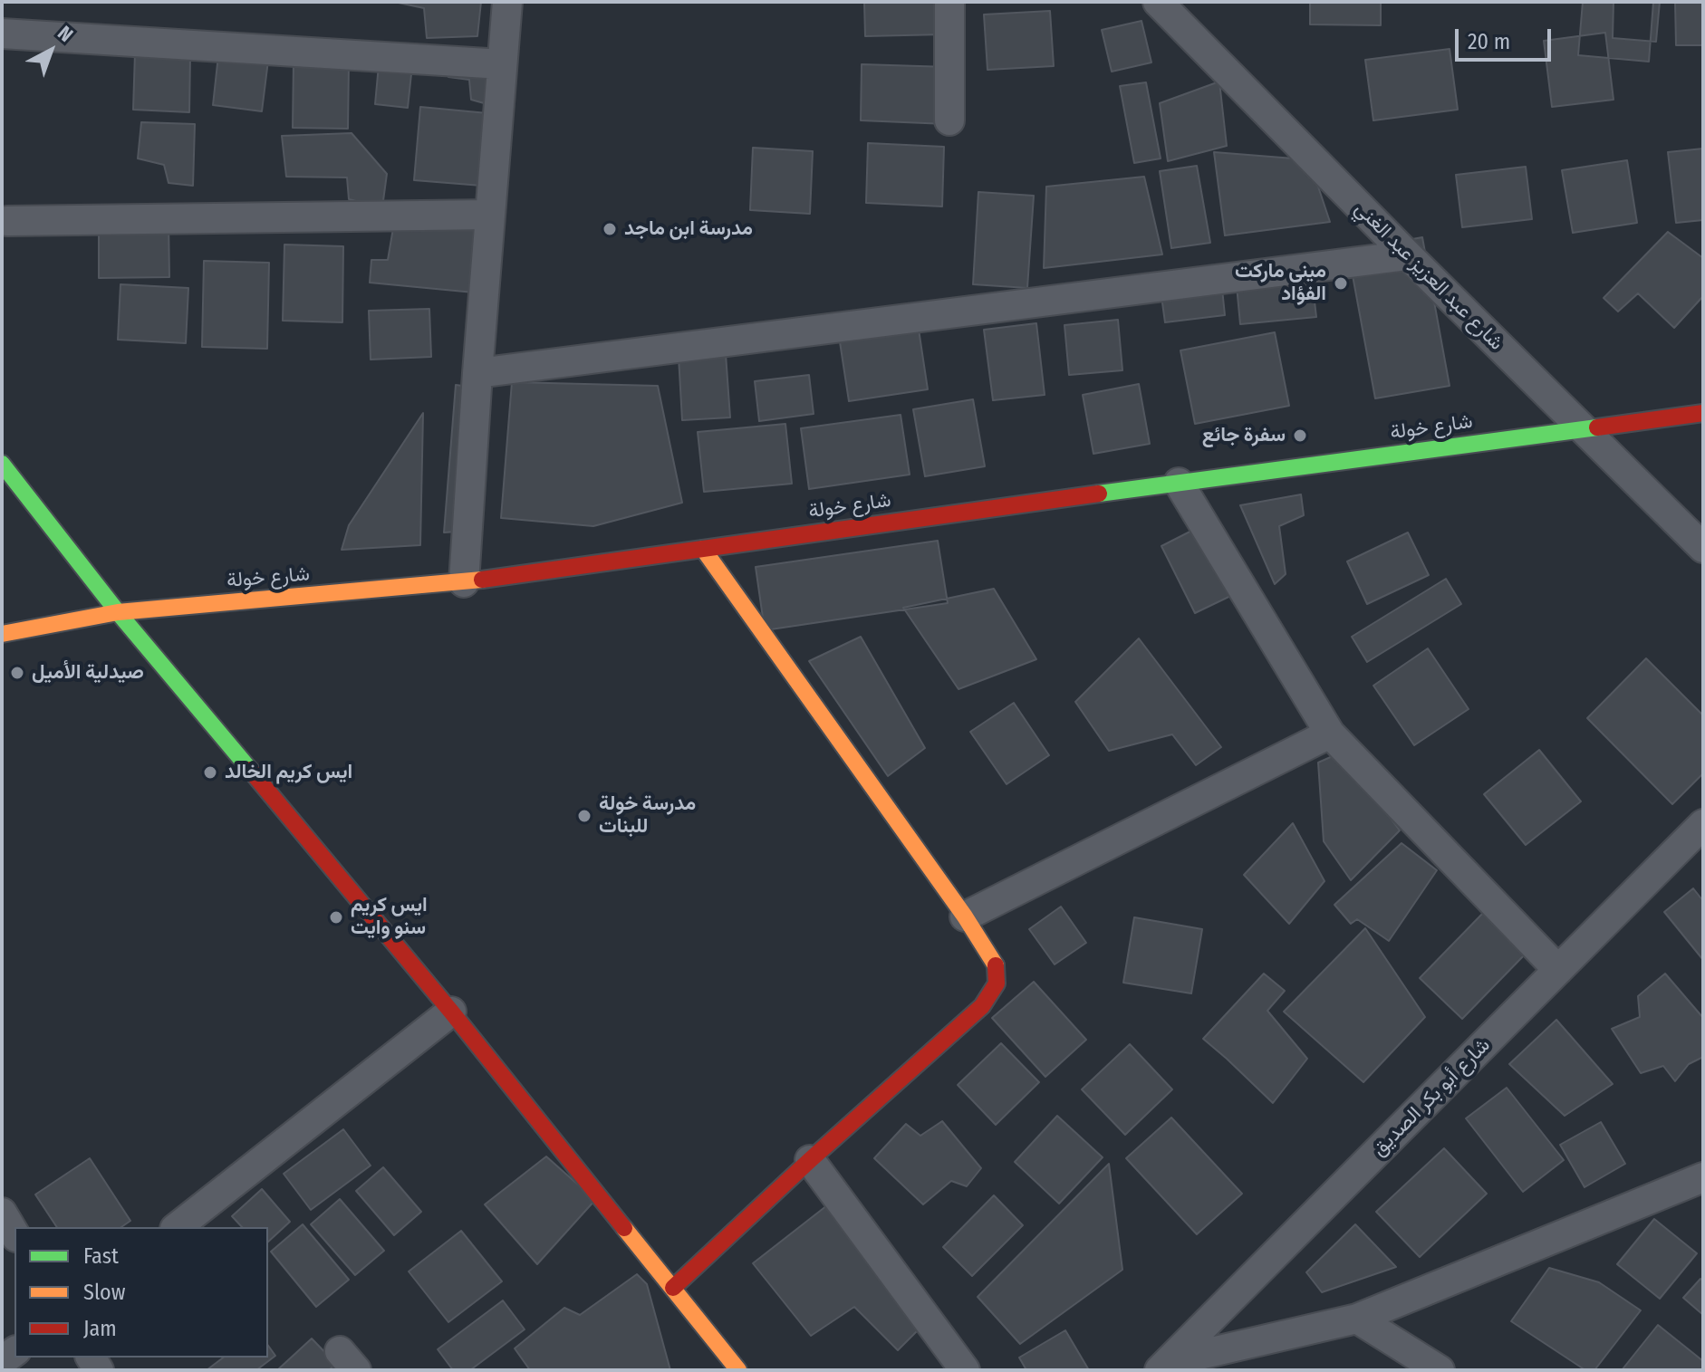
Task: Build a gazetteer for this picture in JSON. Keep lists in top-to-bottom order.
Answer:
{
  "streets": {
    "street": ["شارع عبد العزيز عبد الغني", "شارع خولة", "شارع أبو بكر الصديق"]
  },
  "crossings": [
    ["شارع عبد العزيز عبد الغني", "شارع خولة"]
  ],
  "places": [
    "مدرسة ابن ماجد",
    "ميني ماركت الفؤاد",
    "سفرة جائع",
    "صيدلية الأميل",
    "ايس كريم الخالد",
    "مدرسة خولة للبنات",
    "ايس كريم سنو وايت"
  ],
  "legend": ["Fast", "Slow", "Jam"],
  "scale_bar": "20 m",
  "north": "top right"
}
